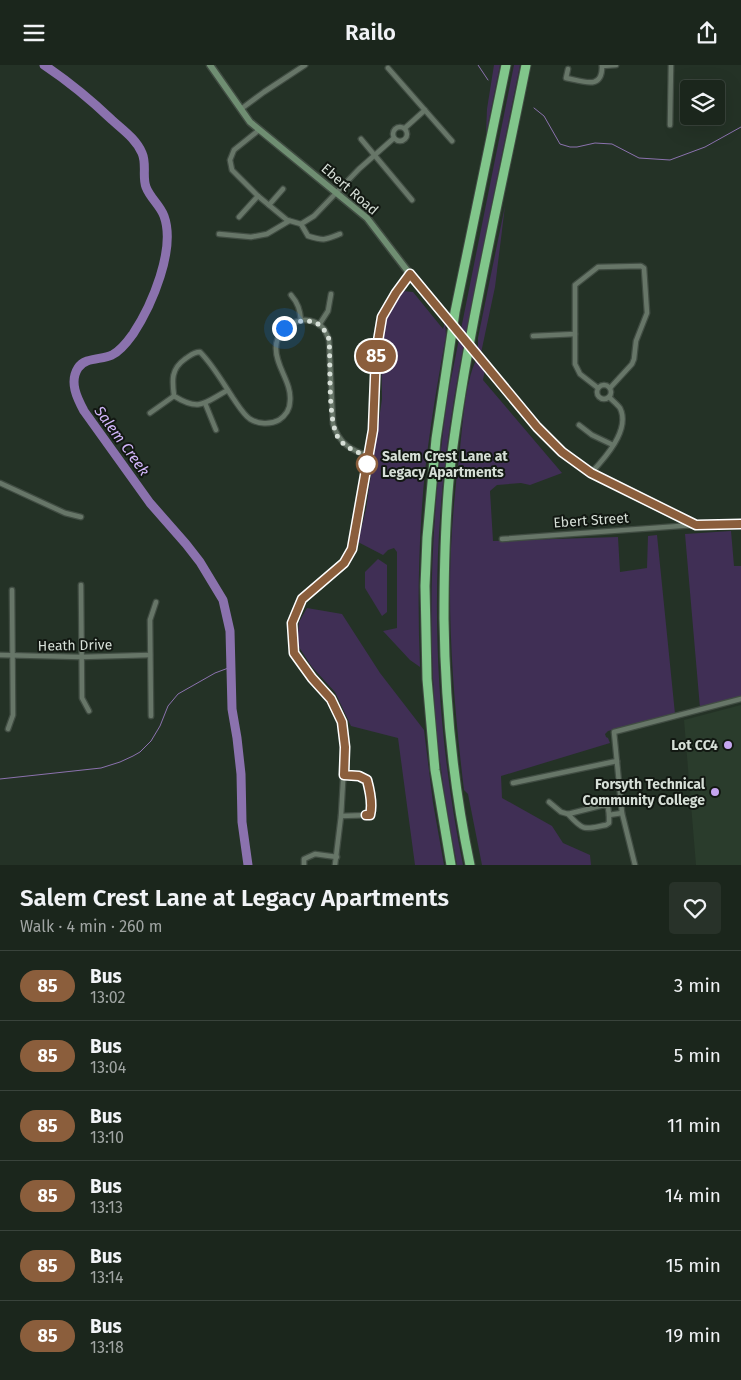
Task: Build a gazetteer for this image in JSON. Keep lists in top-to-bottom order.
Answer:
{
  "streets": {
    "main road": ["Ebert Road", "Ebert Street"],
    "street": ["Heath Drive"]
  },
  "crossings": [
    ["Ebert Road", "Ebert Street"]
  ],
  "water": ["Salem Creek"],
  "places": ["Salem Crest Lane at Legacy Apartments", "Lot CC4", "Forsyth Technical Community College"],
  "lines": ["bus line 85"],
  "page": {
    "header": "Railo",
    "on_map": "85",
    "heading": ["Salem Crest Lane at Legacy Apartments", "Walk · 4 min · 260 m"],
    "list": [
      {
        "mark": "85",
        "name": "Bus",
        "note": "13:02",
        "value": "3 min"
      },
      {
        "mark": "85",
        "name": "Bus",
        "note": "13:04",
        "value": "5 min"
      },
      {
        "mark": "85",
        "name": "Bus",
        "note": "13:10",
        "value": "11 min"
      },
      {
        "mark": "85",
        "name": "Bus",
        "note": "13:13",
        "value": "14 min"
      },
      {
        "mark": "85",
        "name": "Bus",
        "note": "13:14",
        "value": "15 min"
      },
      {
        "mark": "85",
        "name": "Bus",
        "note": "13:18",
        "value": "19 min"
      }
    ]
  }
}
